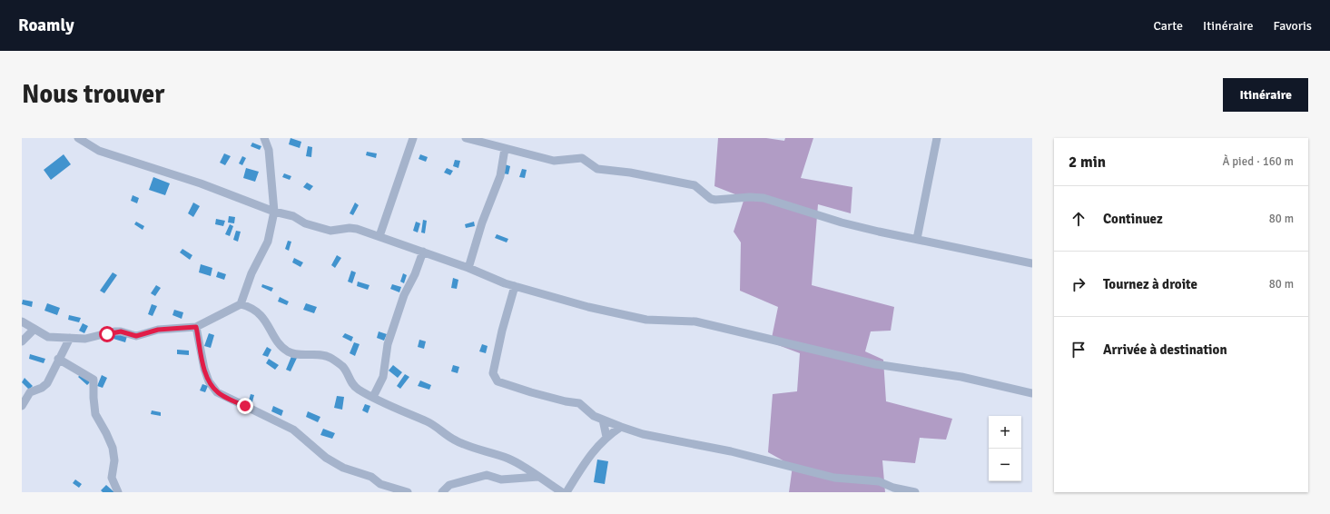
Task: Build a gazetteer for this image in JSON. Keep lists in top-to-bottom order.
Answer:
{
  "page": {
    "header": "Roamly",
    "nav": ["Carte", "Itinéraire", "Favoris"],
    "buttons": "Itinéraire",
    "title": "Nous trouver",
    "heading": ["2 min", "À pied · 160 m"],
    "list": [
      ["Continuez", "80 m"],
      ["Tournez à droite", "80 m"],
      "Arrivée à destination"
    ],
    "map_buttons": ["+", "−"]
  }
}
